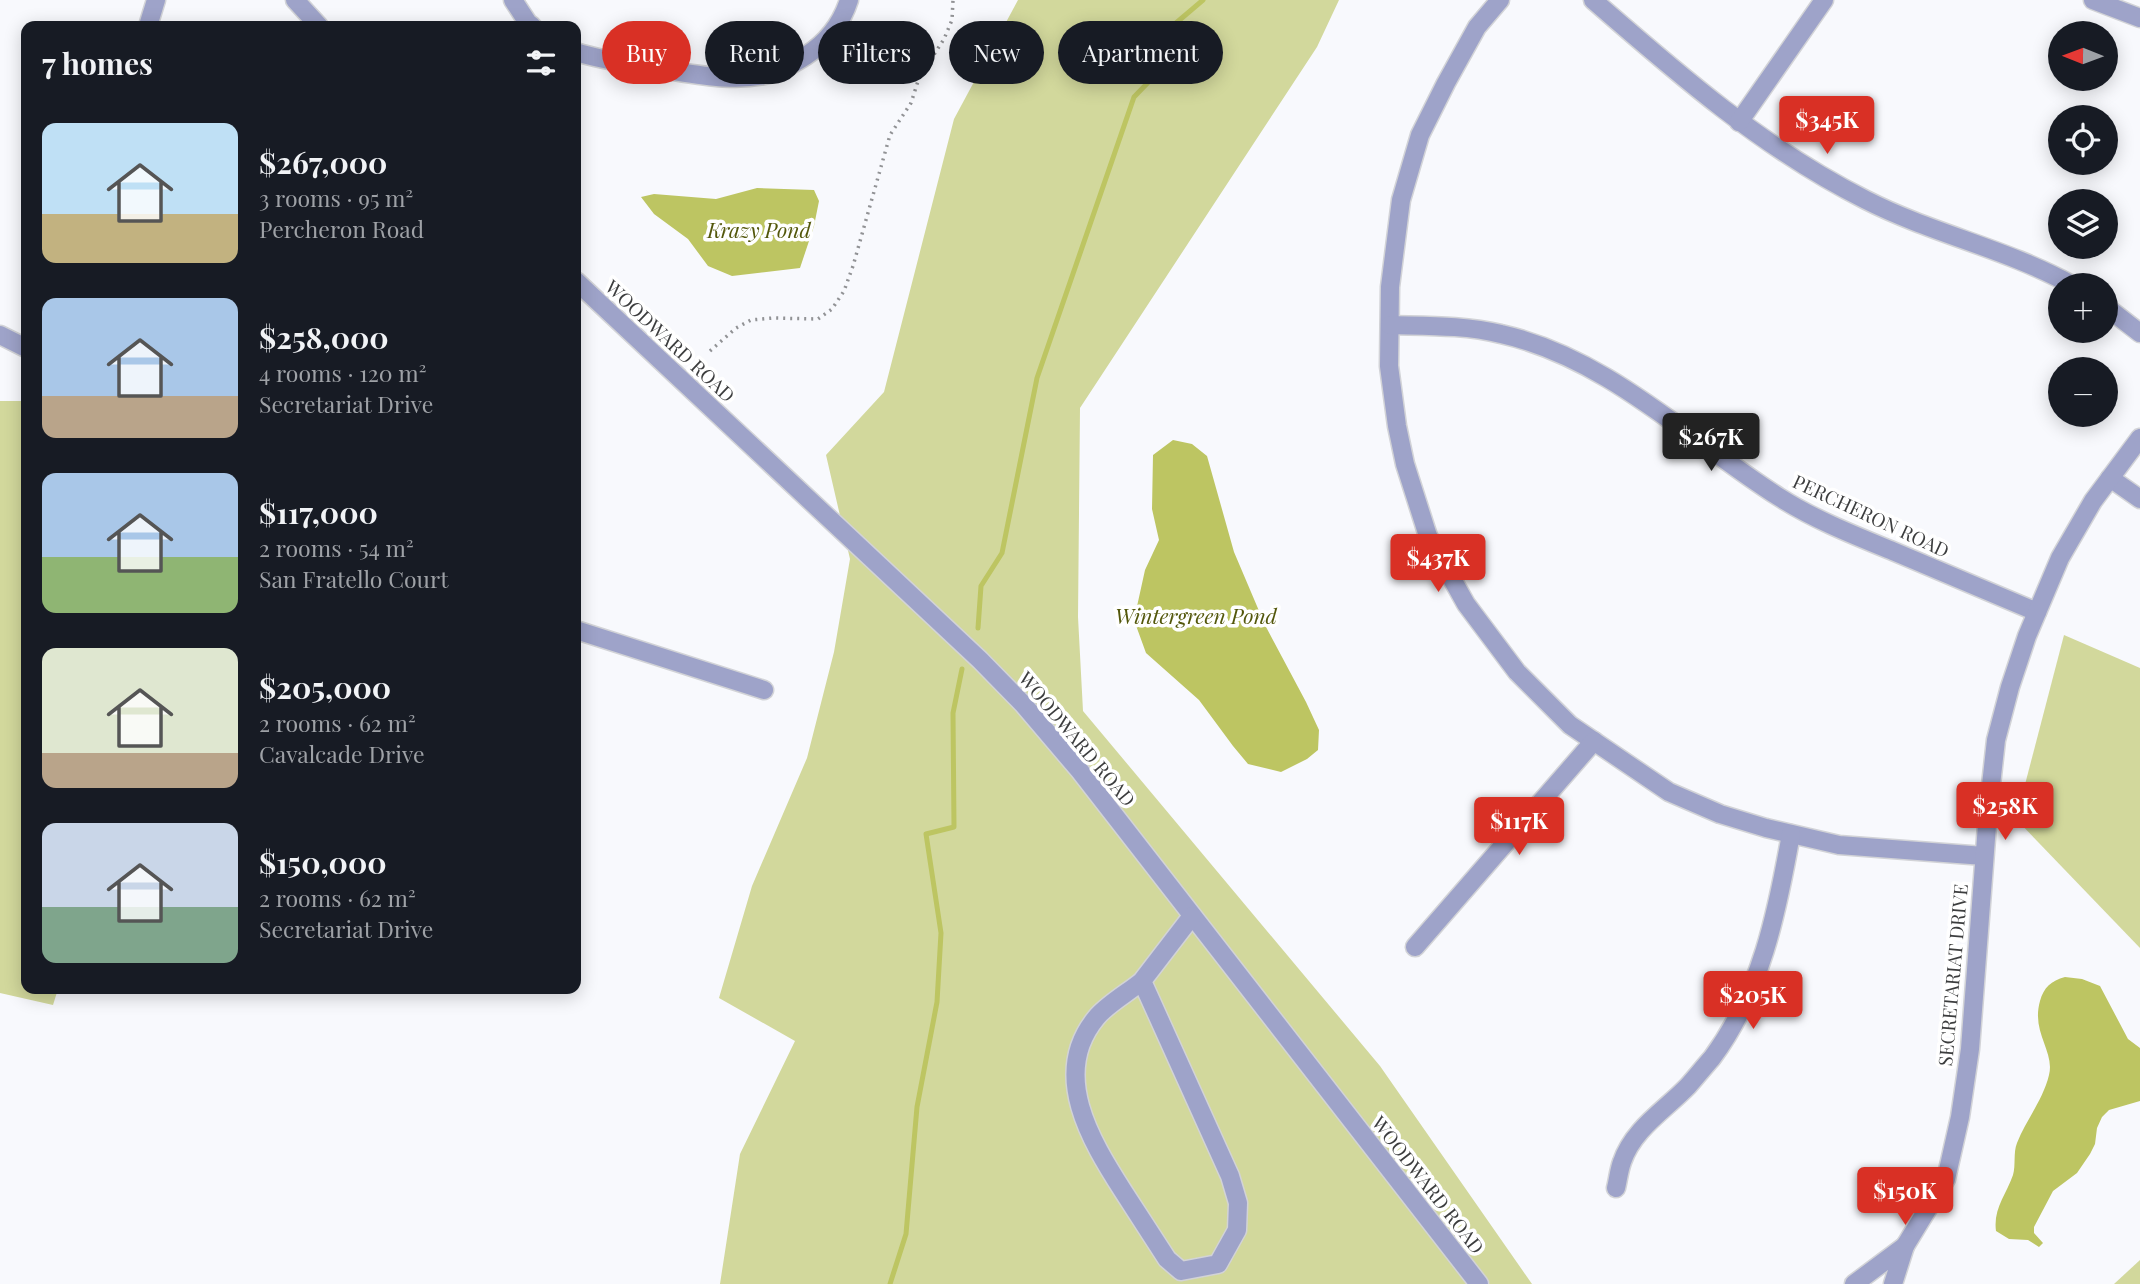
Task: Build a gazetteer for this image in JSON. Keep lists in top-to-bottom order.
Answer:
{
  "streets": {
    "street": ["WOODWARD ROAD", "PERCHERON ROAD", "SECRETARIAT DRIVE"]
  },
  "crossings": [
    ["PERCHERON ROAD", "SECRETARIAT DRIVE"]
  ],
  "water": ["Krazy Pond", "Wintergreen Pond"],
  "north": "left",
  "page": {
    "map_buttons": ["+", "−"],
    "chip": [
      "Buy",
      "Rent",
      "Filters",
      "New",
      "Apartment"
    ],
    "heading": "7 homes",
    "price": [
      "$345K",
      "$267K",
      "$437K",
      "$258K",
      "$117K",
      "$205K",
      "$150K"
    ],
    "list": [
      {
        "name": "$267,000",
        "note": "3 rooms · 95 m² · Percheron Road"
      },
      {
        "name": "$258,000",
        "note": "4 rooms · 120 m² · Secretariat Drive"
      },
      {
        "name": "$117,000",
        "note": "2 rooms · 54 m² · San Fratello Court"
      },
      {
        "name": "$205,000",
        "note": "2 rooms · 62 m² · Cavalcade Drive"
      },
      {
        "name": "$150,000",
        "note": "2 rooms · 62 m² · Secretariat Drive"
      }
    ]
  }
}
